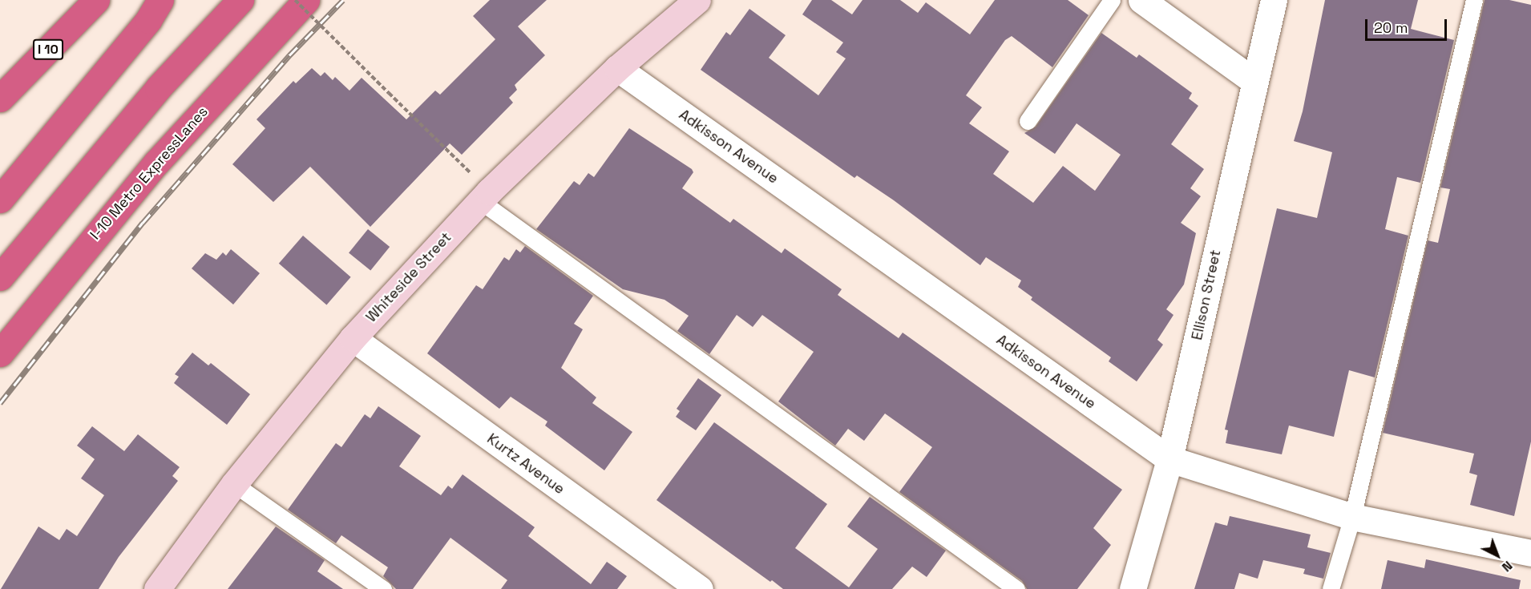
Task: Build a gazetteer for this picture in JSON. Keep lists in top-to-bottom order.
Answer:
{
  "streets": {
    "highway": ["I 10", "I-10 Metro ExpressLanes"],
    "street": [
      "Adkisson Avenue",
      "Whiteside Street",
      "Ellison Street",
      "Kurtz Avenue"
    ]
  },
  "crossings": [
    ["Adkisson Avenue", "Whiteside Street"],
    ["Adkisson Avenue", "Ellison Street"],
    ["Whiteside Street", "Kurtz Avenue"]
  ],
  "scale_bar": "20 m",
  "north": "bottom right"
}
